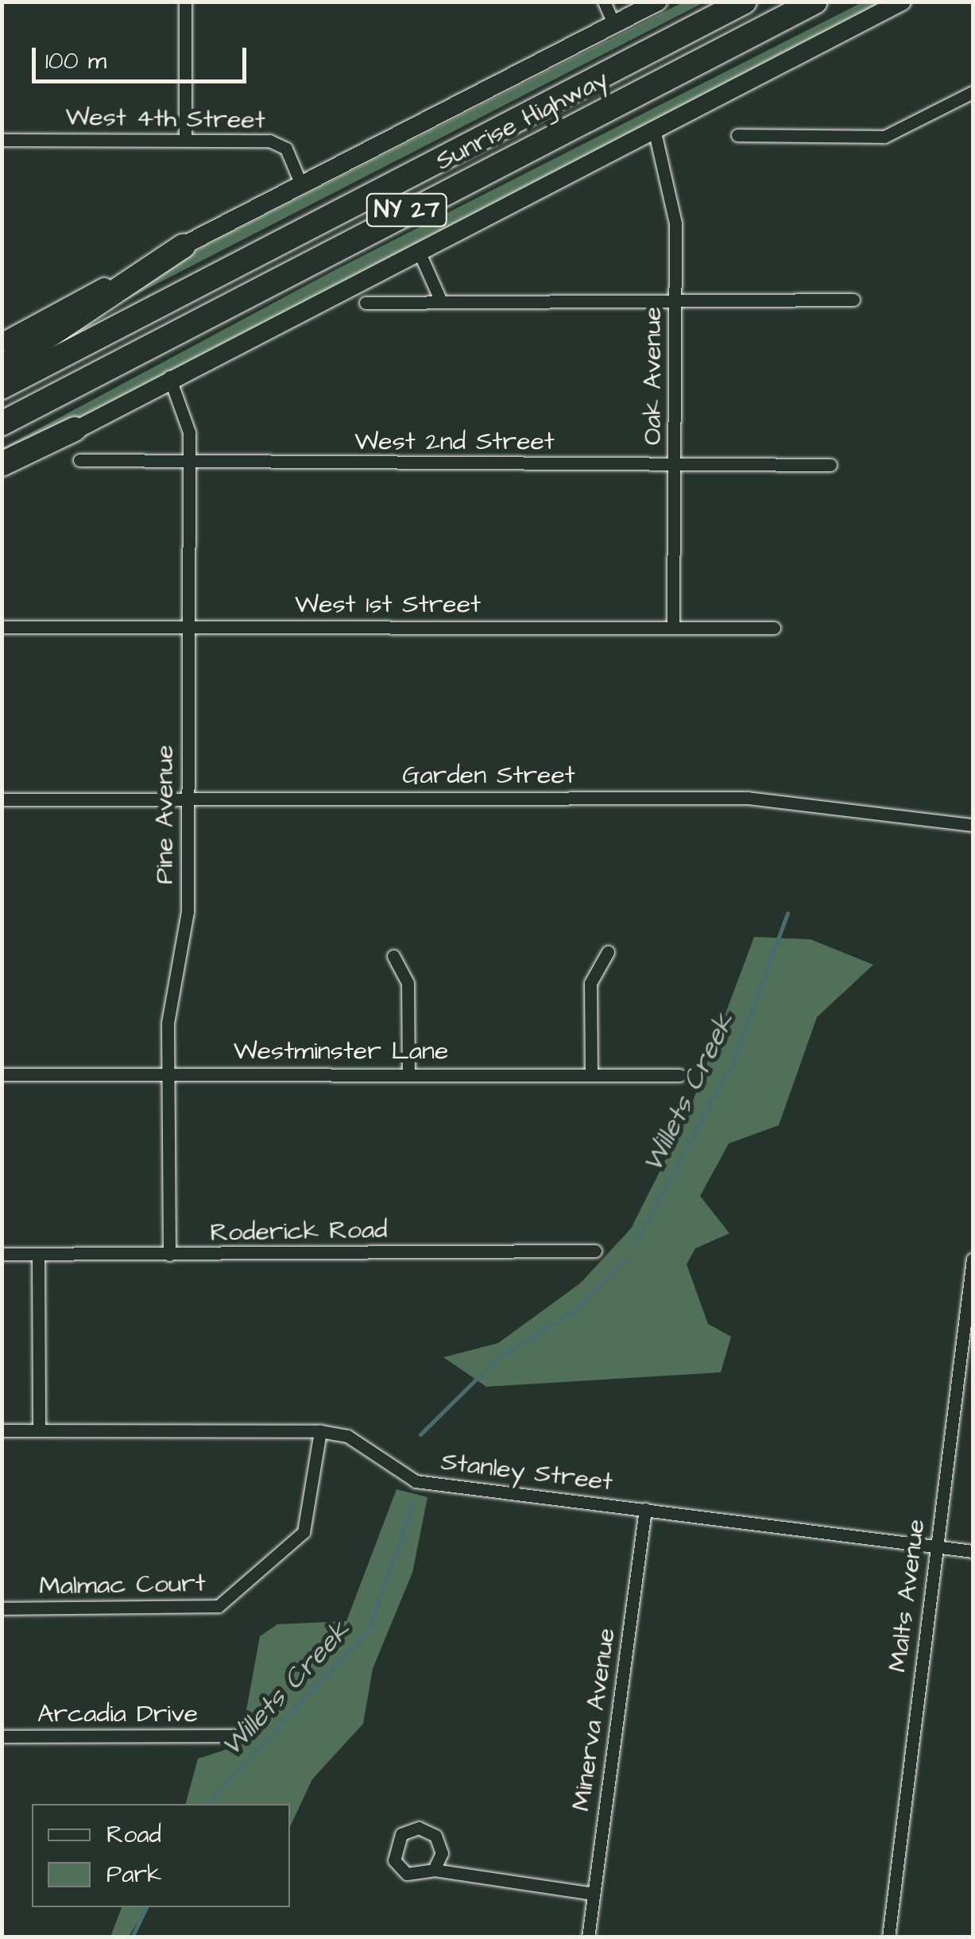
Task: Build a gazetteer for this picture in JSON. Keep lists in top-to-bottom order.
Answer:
{
  "streets": {
    "highway": ["Sunrise Highway", "NY 27"],
    "street": [
      "West 4th Street",
      "Oak Avenue",
      "West 2nd Street",
      "West 1st Street",
      "Garden Street",
      "Pine Avenue",
      "Westminster Lane",
      "Roderick Road",
      "Stanley Street",
      "Malmac Court",
      "Malts Avenue",
      "Arcadia Drive",
      "Minerva Avenue"
    ]
  },
  "crossings": [
    ["West 4th Street", "Sunrise Highway"],
    ["Oak Avenue", "West 2nd Street"],
    ["Oak Avenue", "West 1st Street"],
    ["West 2nd Street", "Pine Avenue"],
    ["West 1st Street", "Pine Avenue"],
    ["Garden Street", "Pine Avenue"],
    ["Pine Avenue", "Westminster Lane"],
    ["Pine Avenue", "Roderick Road"],
    ["Stanley Street", "Malmac Court"],
    ["Stanley Street", "Malts Avenue"],
    ["Stanley Street", "Minerva Avenue"]
  ],
  "water": ["Willets Creek"],
  "legend": ["Road", "Park"],
  "scale_bar": "100 m"
}
